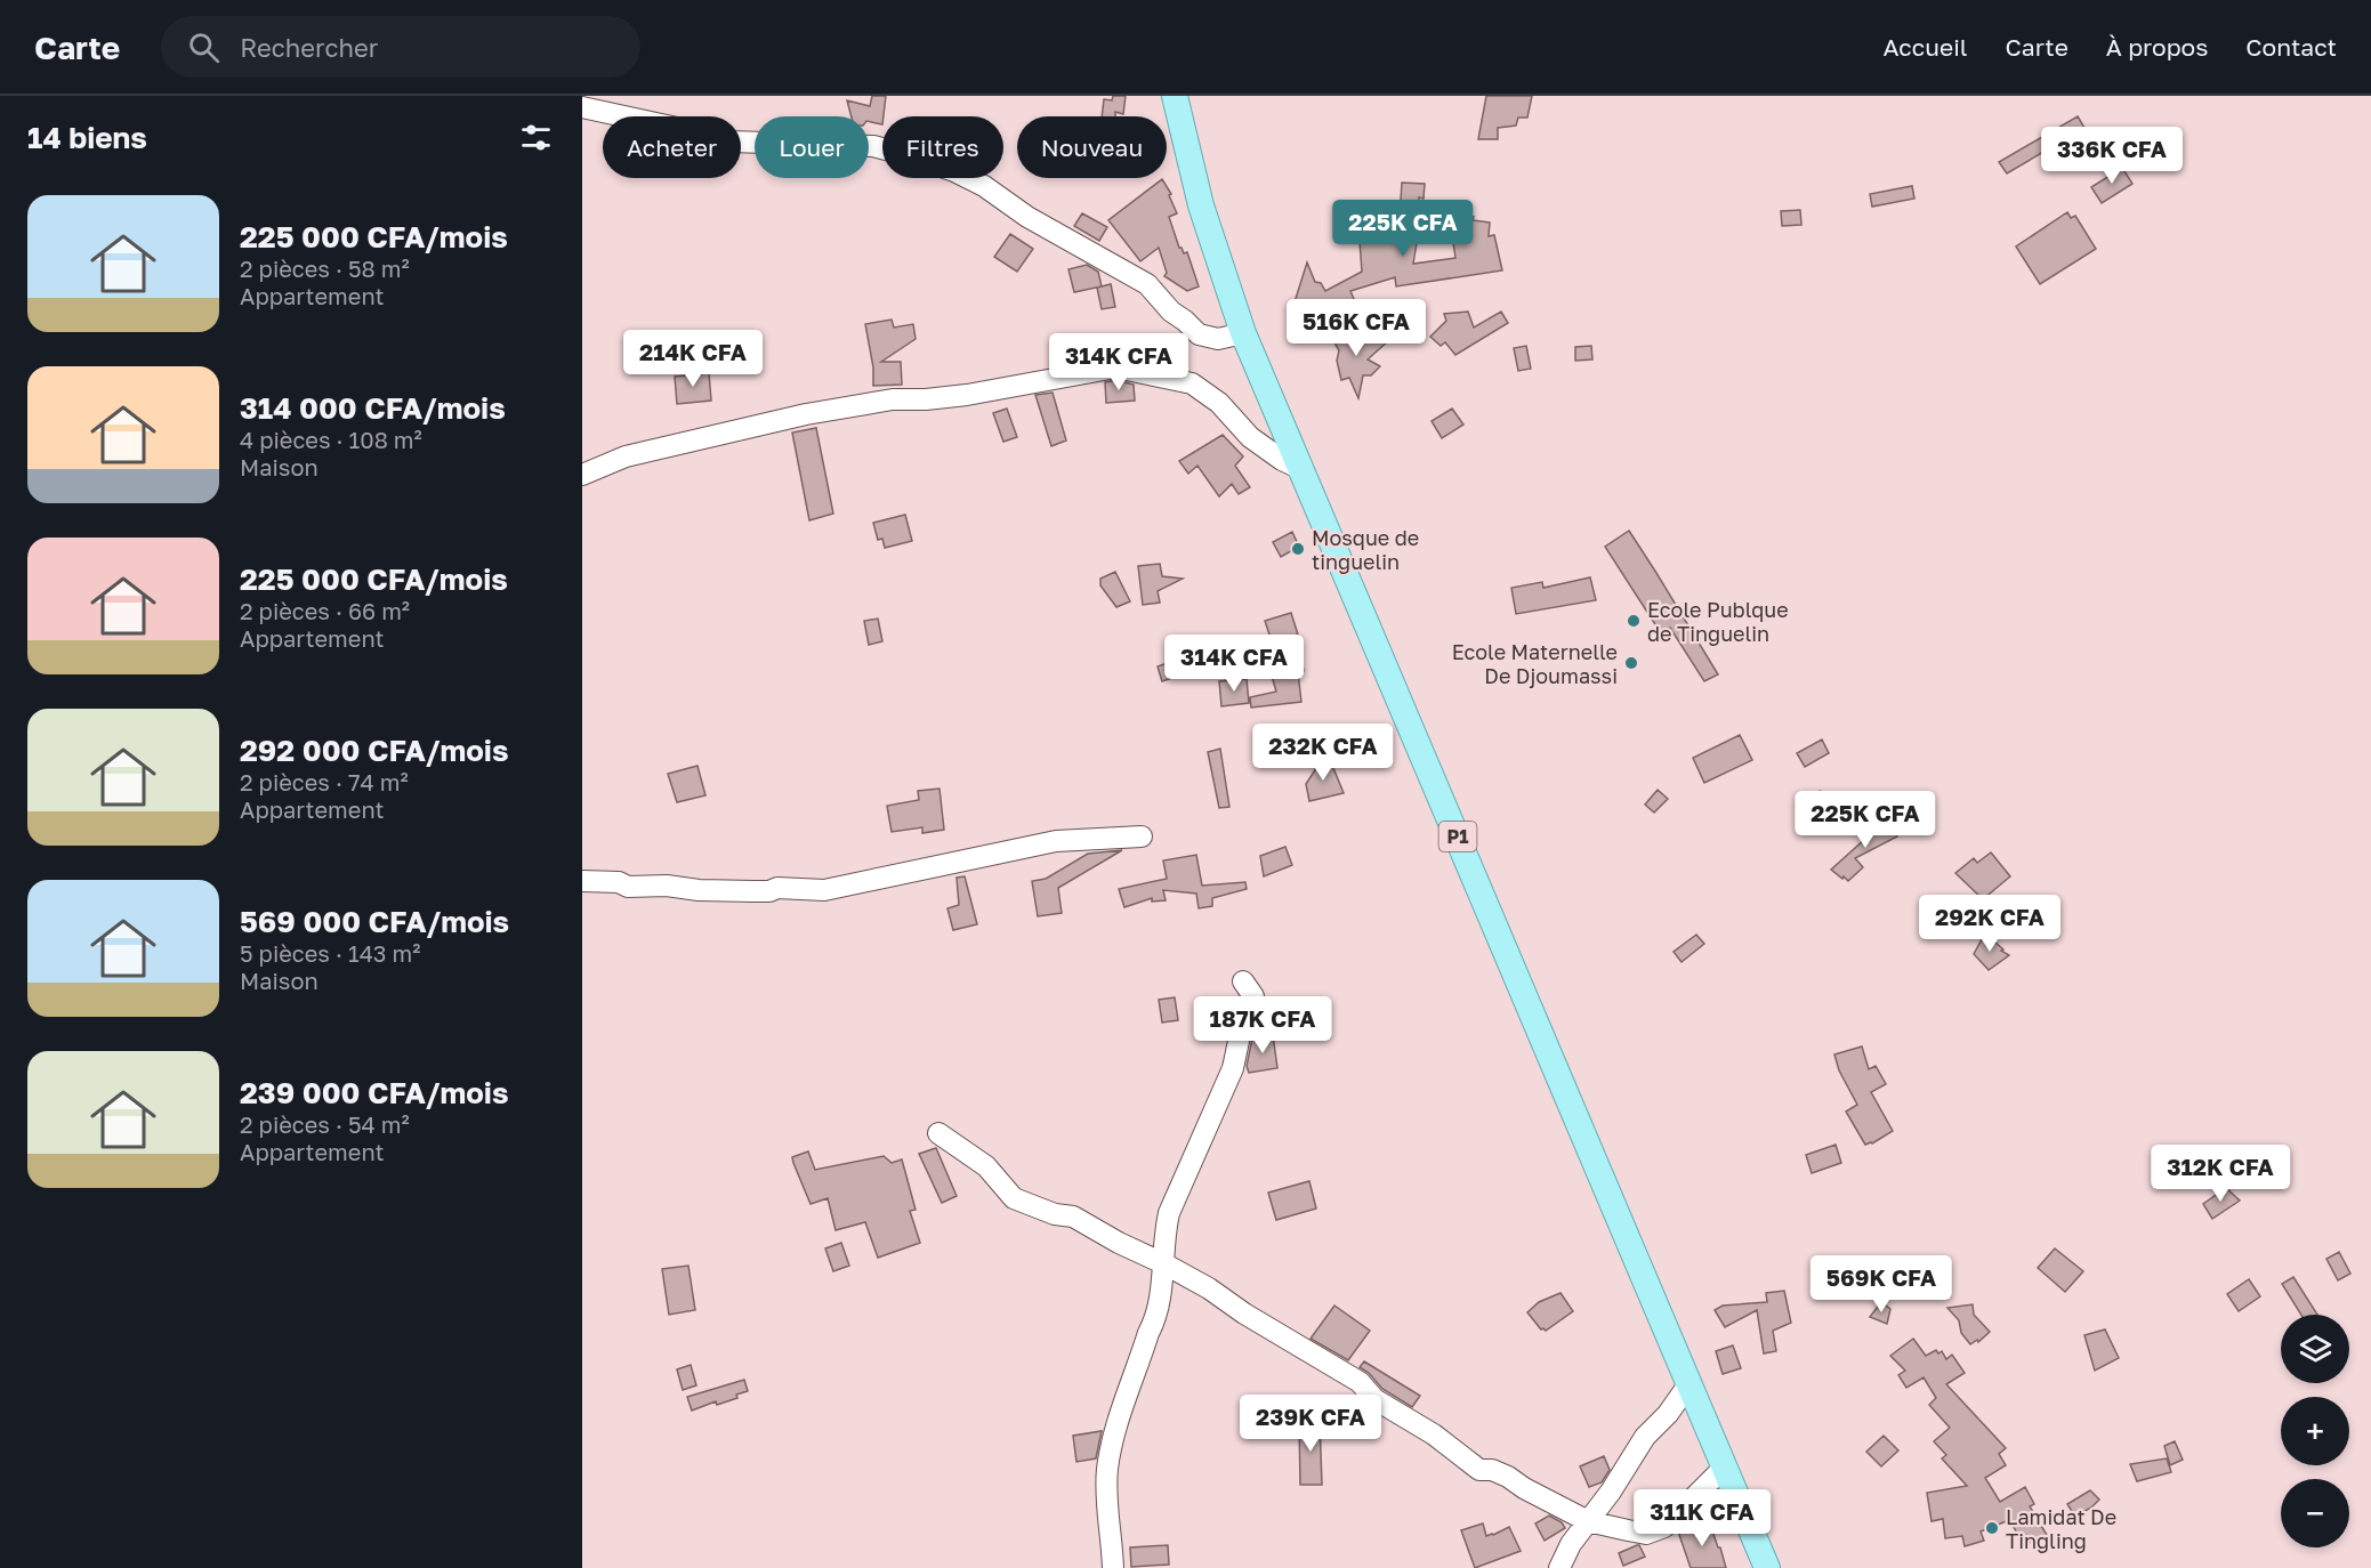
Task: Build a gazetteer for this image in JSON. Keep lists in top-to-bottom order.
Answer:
{
  "streets": {
    "main road": ["P1"]
  },
  "places": [
    "Mosque de tinguelin",
    "Ecole Publque de Tinguelin",
    "Ecole Maternelle De Djoumassi",
    "Lamidat De Tingling"
  ],
  "page": {
    "header": "Carte",
    "search": "Rechercher",
    "nav": [
      "Accueil",
      "Carte",
      "À propos",
      "Contact"
    ],
    "heading": "14 biens",
    "chip": [
      "Acheter",
      "Louer",
      "Filtres",
      "Nouveau"
    ],
    "price": [
      "336K CFA",
      "225K CFA",
      "516K CFA",
      "214K CFA",
      "314K CFA",
      "314K CFA",
      "232K CFA",
      "225K CFA",
      "292K CFA",
      "187K CFA",
      "312K CFA",
      "569K CFA",
      "239K CFA",
      "311K CFA"
    ],
    "list": [
      {
        "name": "225 000 CFA/mois",
        "note": "2 pièces · 58 m² · Appartement"
      },
      {
        "name": "314 000 CFA/mois",
        "note": "4 pièces · 108 m² · Maison"
      },
      {
        "name": "225 000 CFA/mois",
        "note": "2 pièces · 66 m² · Appartement"
      },
      {
        "name": "292 000 CFA/mois",
        "note": "2 pièces · 74 m² · Appartement"
      },
      {
        "name": "569 000 CFA/mois",
        "note": "5 pièces · 143 m² · Maison"
      },
      {
        "name": "239 000 CFA/mois",
        "note": "2 pièces · 54 m² · Appartement"
      }
    ],
    "map_buttons": ["+", "−"]
  }
}
